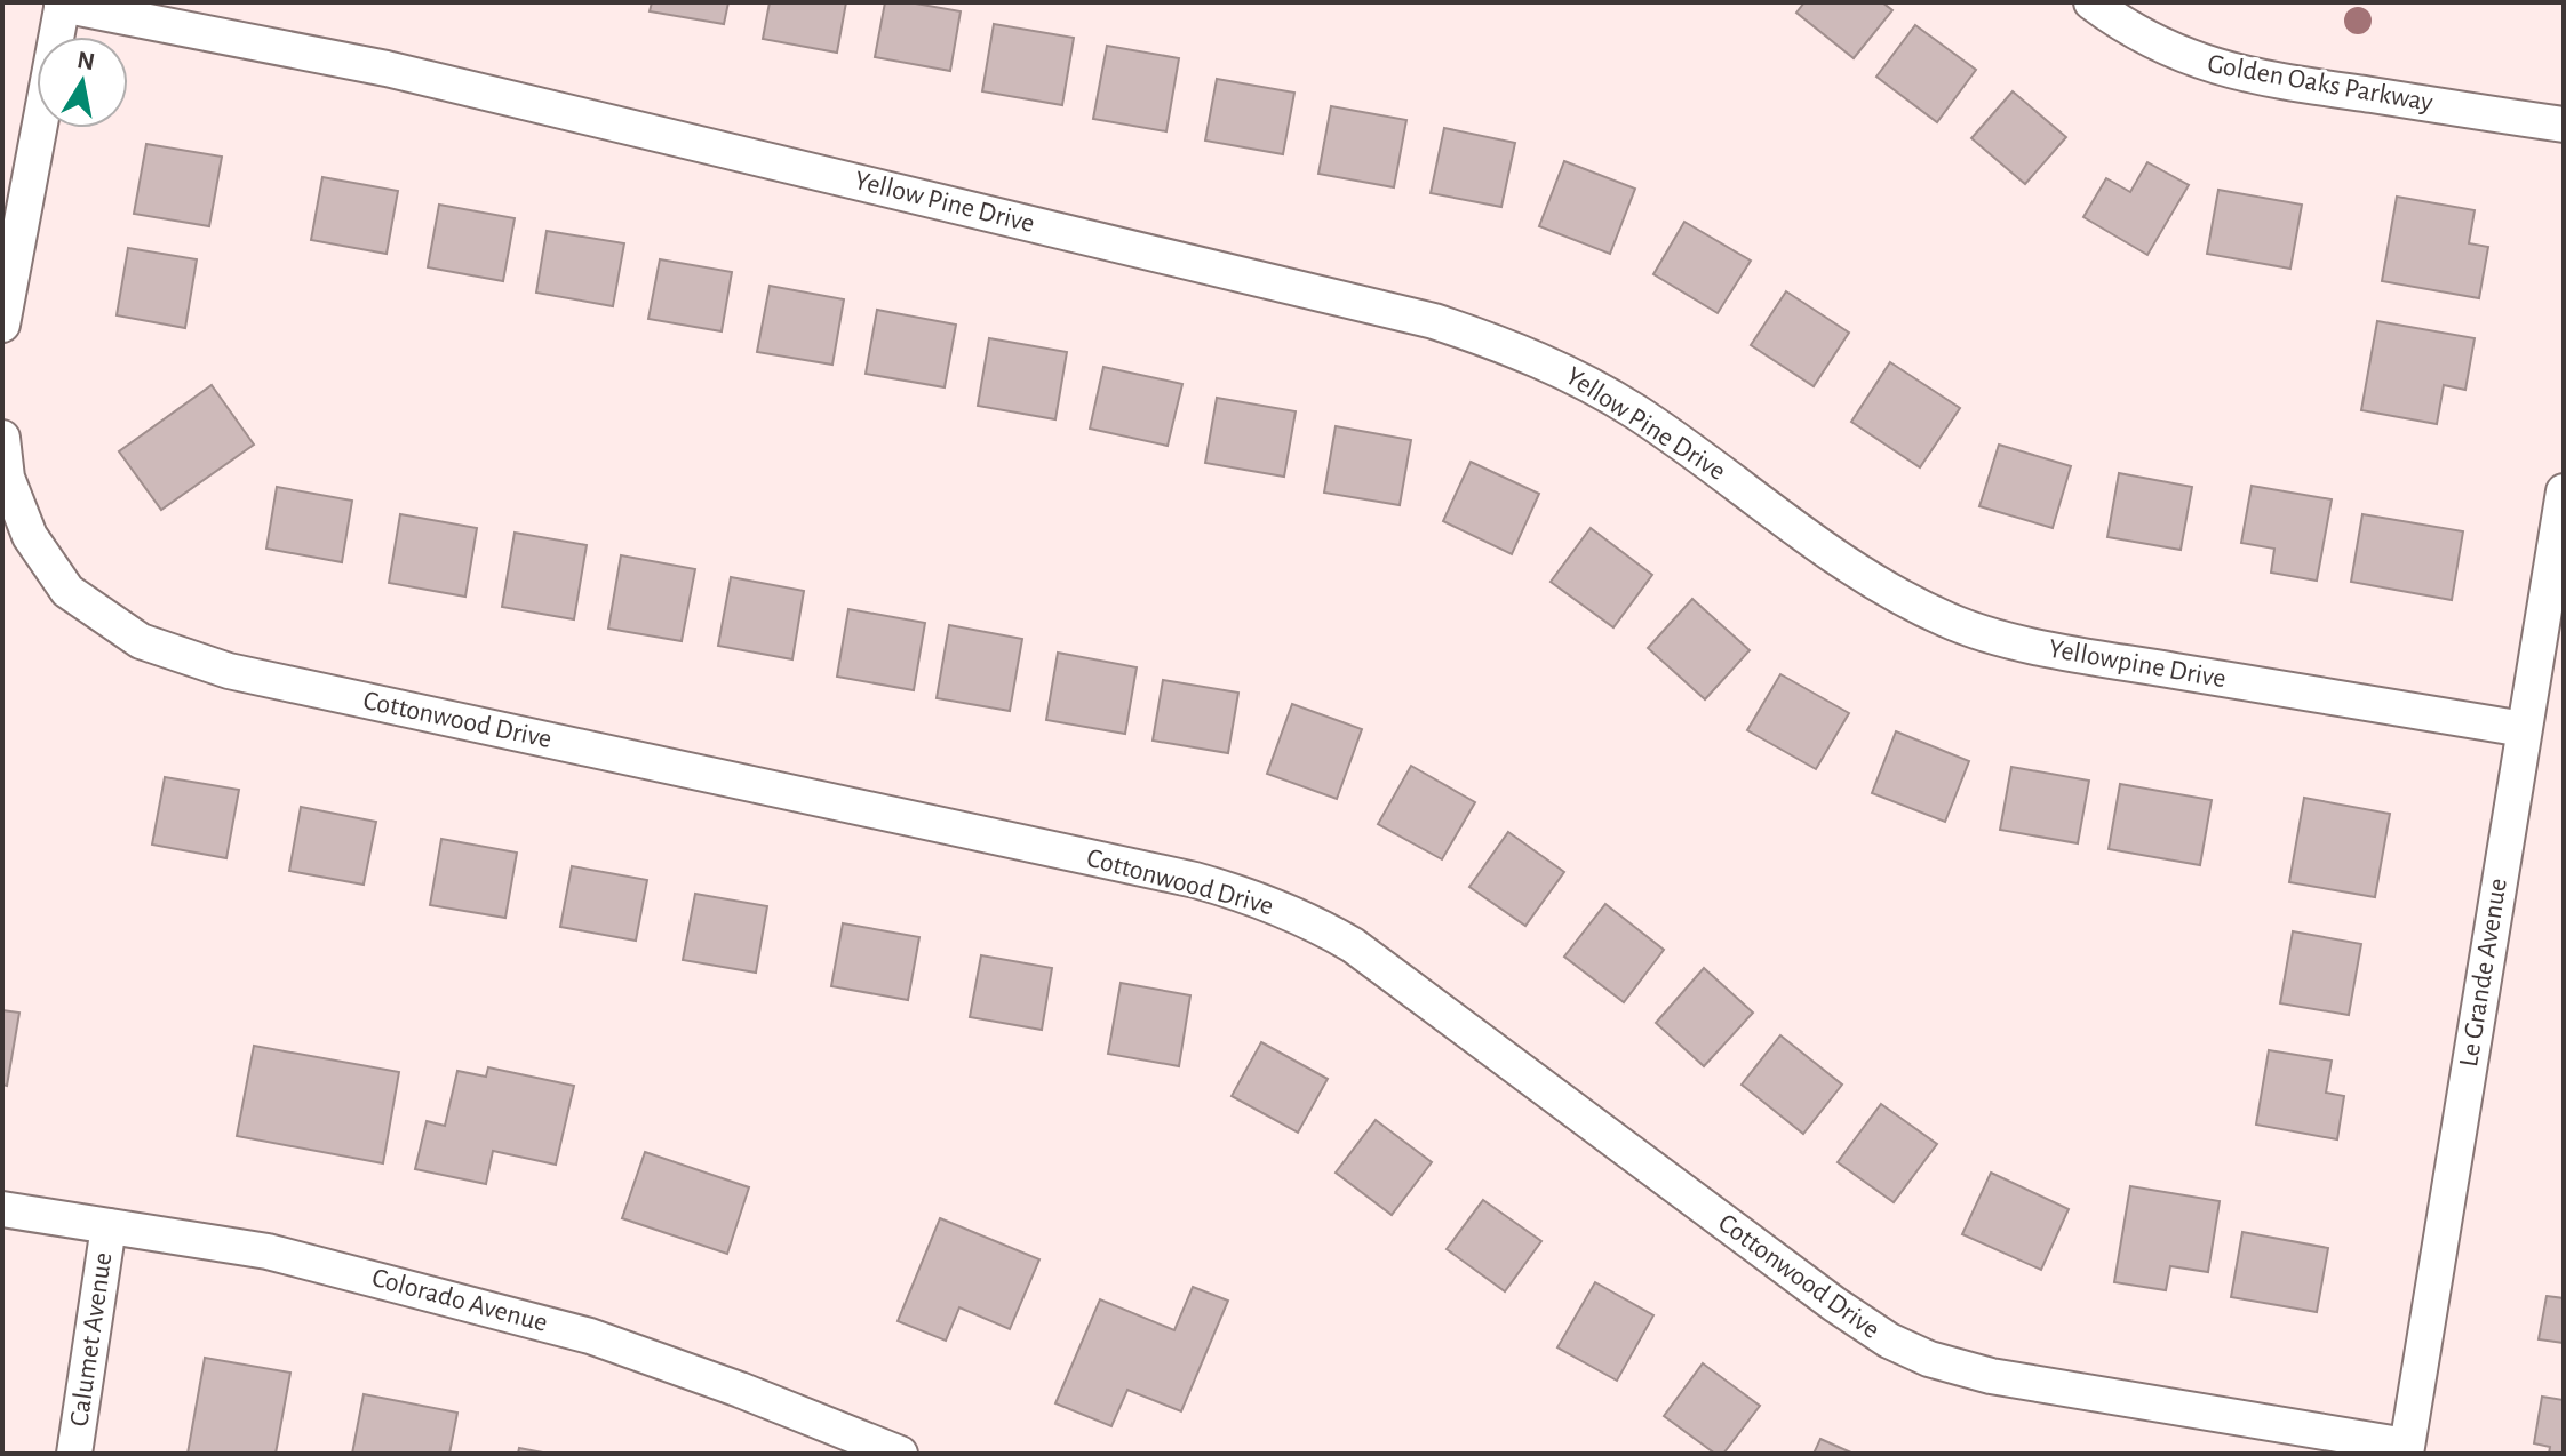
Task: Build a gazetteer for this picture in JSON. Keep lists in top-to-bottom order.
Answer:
{
  "streets": {
    "street": [
      "Golden Oaks Parkway",
      "Yellow Pine Drive",
      "Yellowpine Drive",
      "Cottonwood Drive",
      "Le Grande Avenue",
      "Colorado Avenue",
      "Calumet Avenue"
    ]
  },
  "crossings": [
    ["Yellow Pine Drive", "Yellowpine Drive"],
    ["Yellowpine Drive", "Le Grande Avenue"],
    ["Cottonwood Drive", "Le Grande Avenue"],
    ["Colorado Avenue", "Calumet Avenue"]
  ],
  "north": "top"
}
